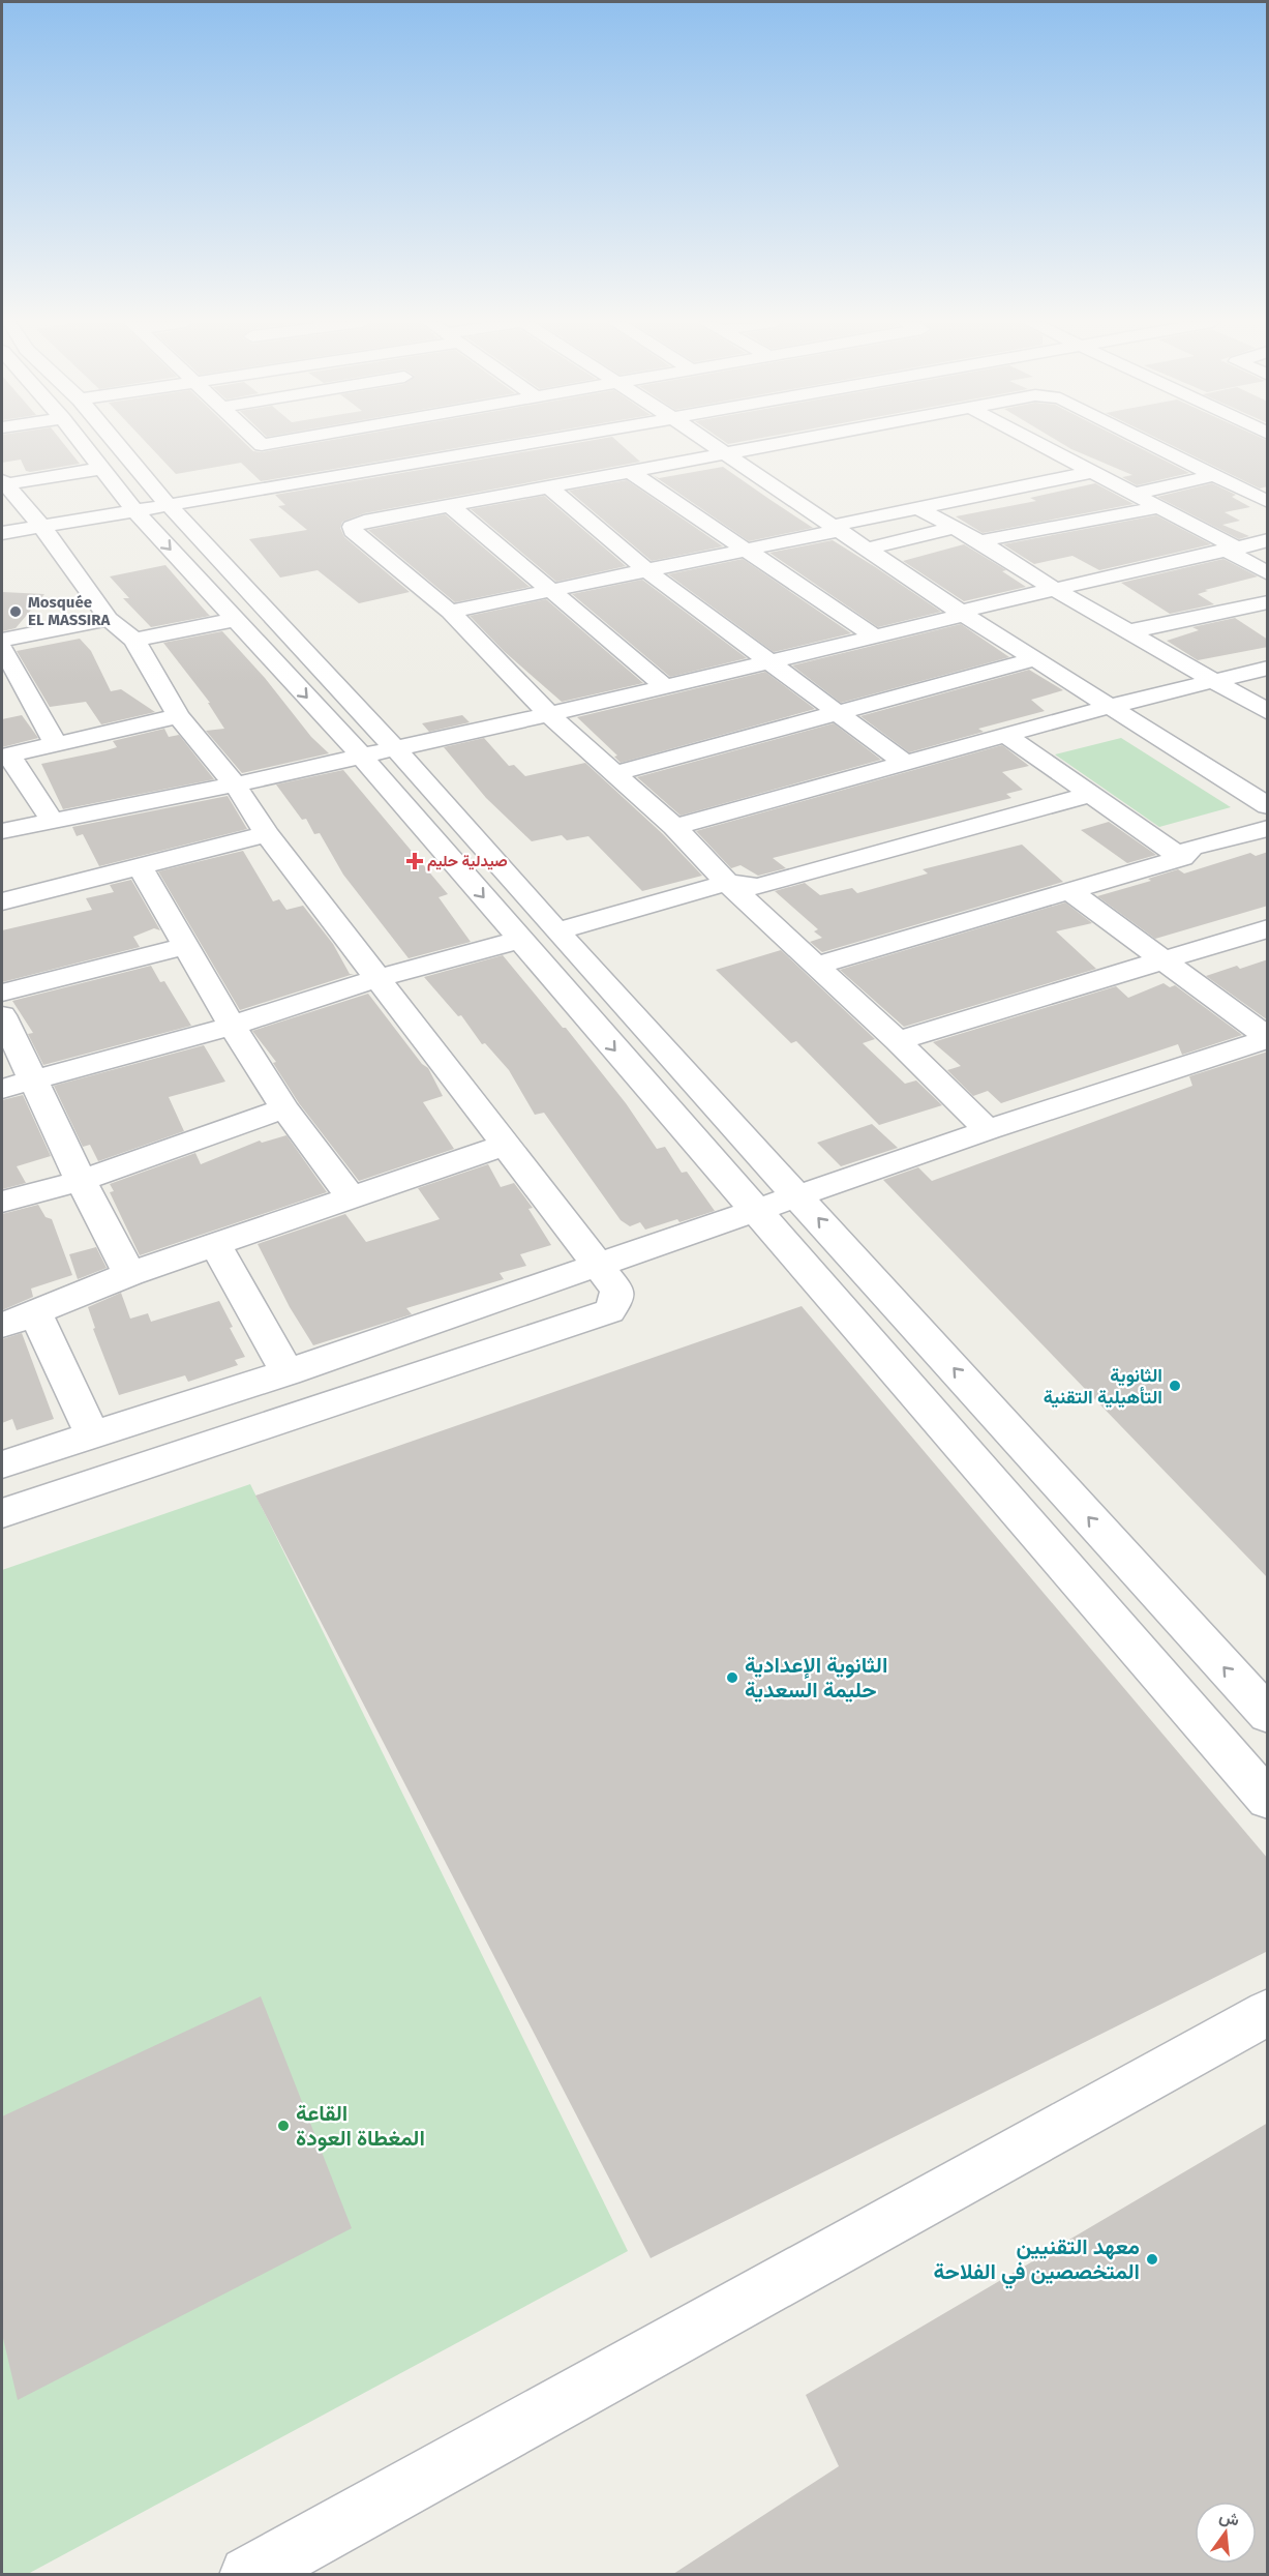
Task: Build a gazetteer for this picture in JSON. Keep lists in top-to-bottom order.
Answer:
{
  "places": {
    "other": [
      "Mosquée EL MASSIRA",
      "الثانوية التأهيلية التقنية",
      "الثانوية الإعدادية حليمة السعدية",
      "القاعة المغطاة العودة",
      "معهد التقنيين المتخصصين في الفلاحة"
    ],
    "health": ["صيدلية حليم"]
  },
  "north": "top"
}
